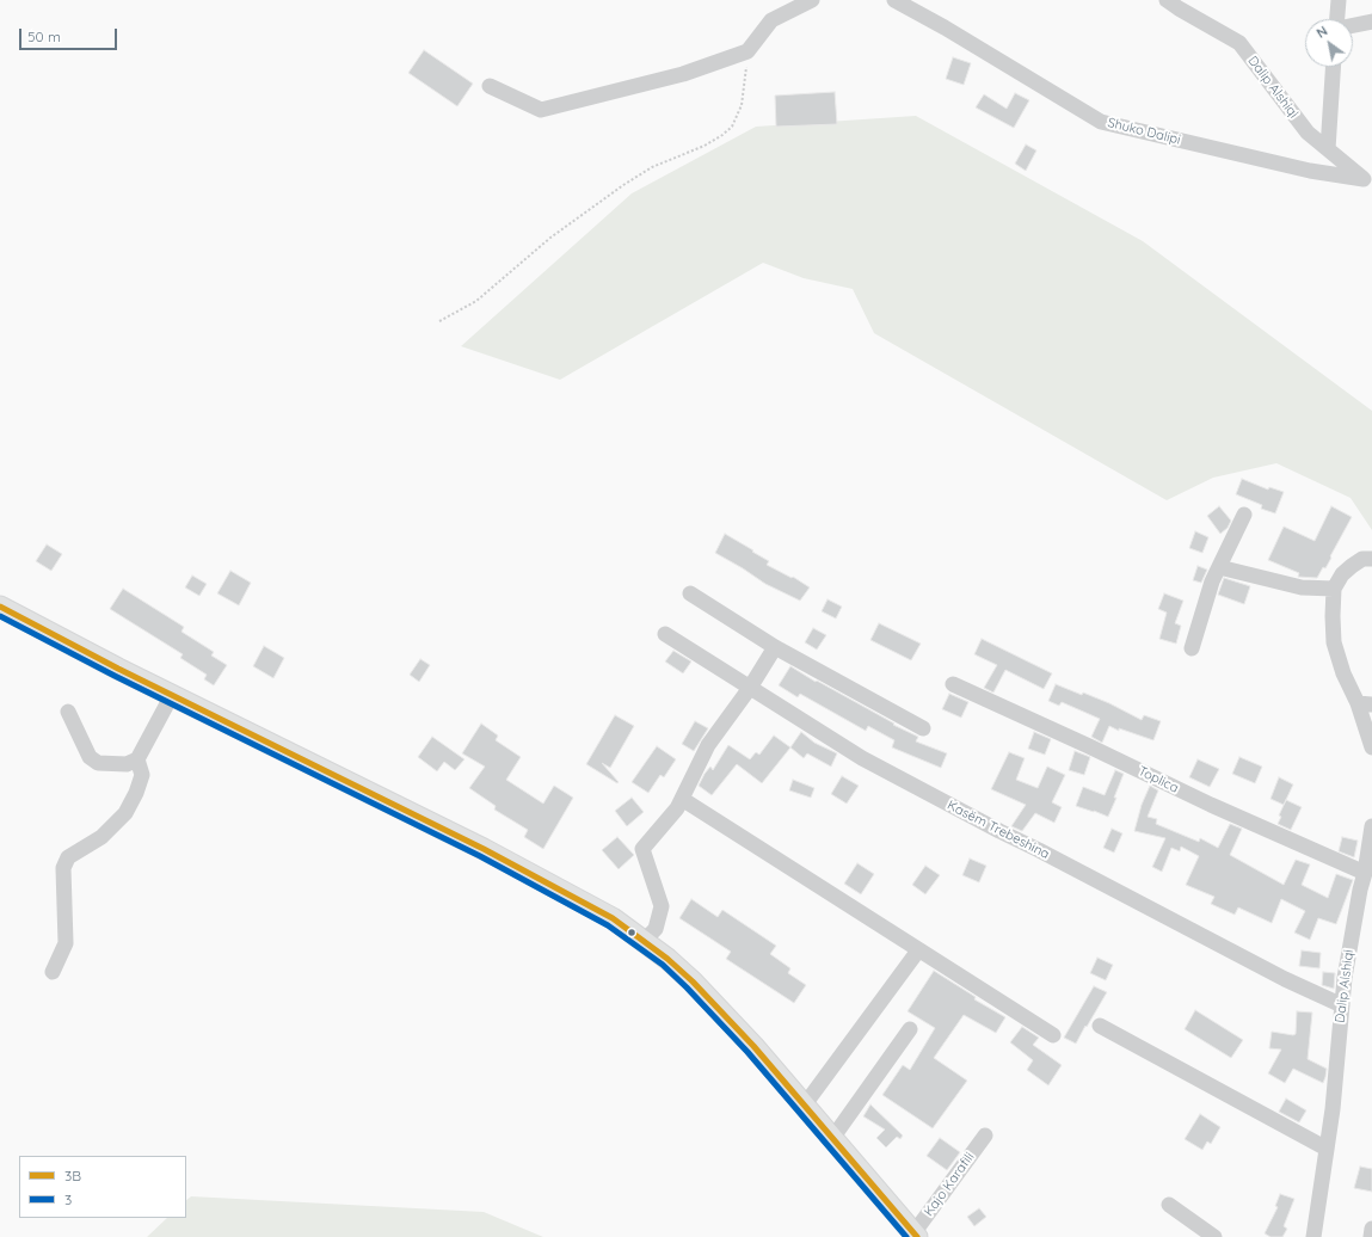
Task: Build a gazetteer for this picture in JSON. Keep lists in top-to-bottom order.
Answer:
{
  "streets": {
    "street": [
      "Dalip Alshiqi",
      "Shuko Dalipi",
      "Toplica",
      "Kasëm Trebeshina",
      "Kajo Karafili"
    ]
  },
  "crossings": [
    ["Dalip Alshiqi", "Shuko Dalipi"],
    ["Dalip Alshiqi", "Toplica"],
    ["Dalip Alshiqi", "Kasëm Trebeshina"]
  ],
  "lines": ["transit line 3B", "transit line 3"],
  "legend": ["3B", "3"],
  "scale_bar": "50 m",
  "north": "top left"
}
